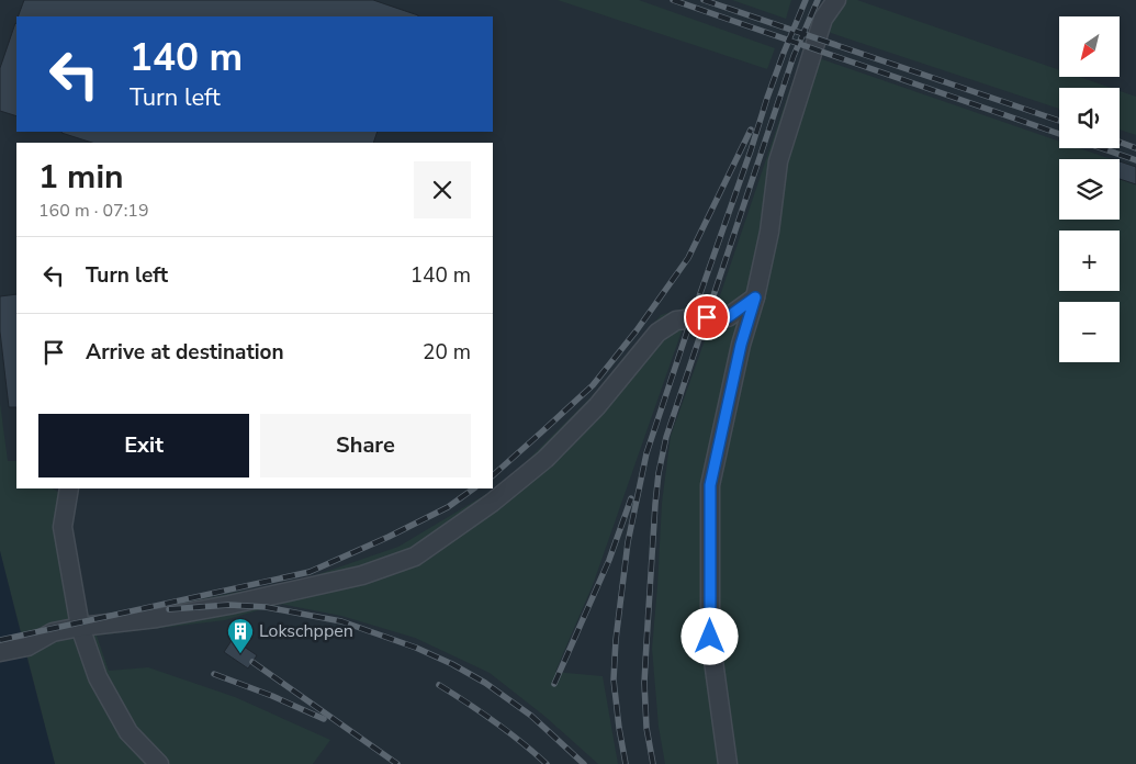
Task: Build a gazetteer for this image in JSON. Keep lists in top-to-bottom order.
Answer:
{
  "places": {
    "building": ["Lokschppen"]
  },
  "north": "bottom left",
  "page": {
    "map_buttons": ["+", "−"],
    "turn": ["140 m", "Turn left"],
    "heading": ["1 min", "160 m · 07:19"],
    "list": [
      {
        "name": "Turn left",
        "value": "140 m"
      },
      {
        "name": "Arrive at destination",
        "value": "20 m"
      }
    ],
    "buttons": ["Exit", "Share"]
  }
}
